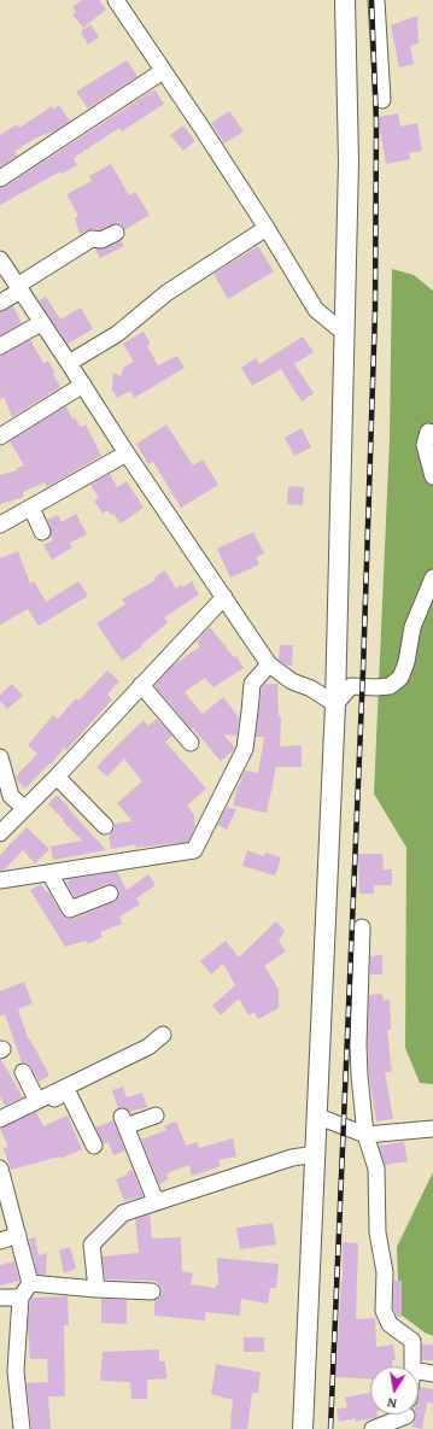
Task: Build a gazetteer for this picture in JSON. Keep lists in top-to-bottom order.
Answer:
{
  "north": "bottom"
}
